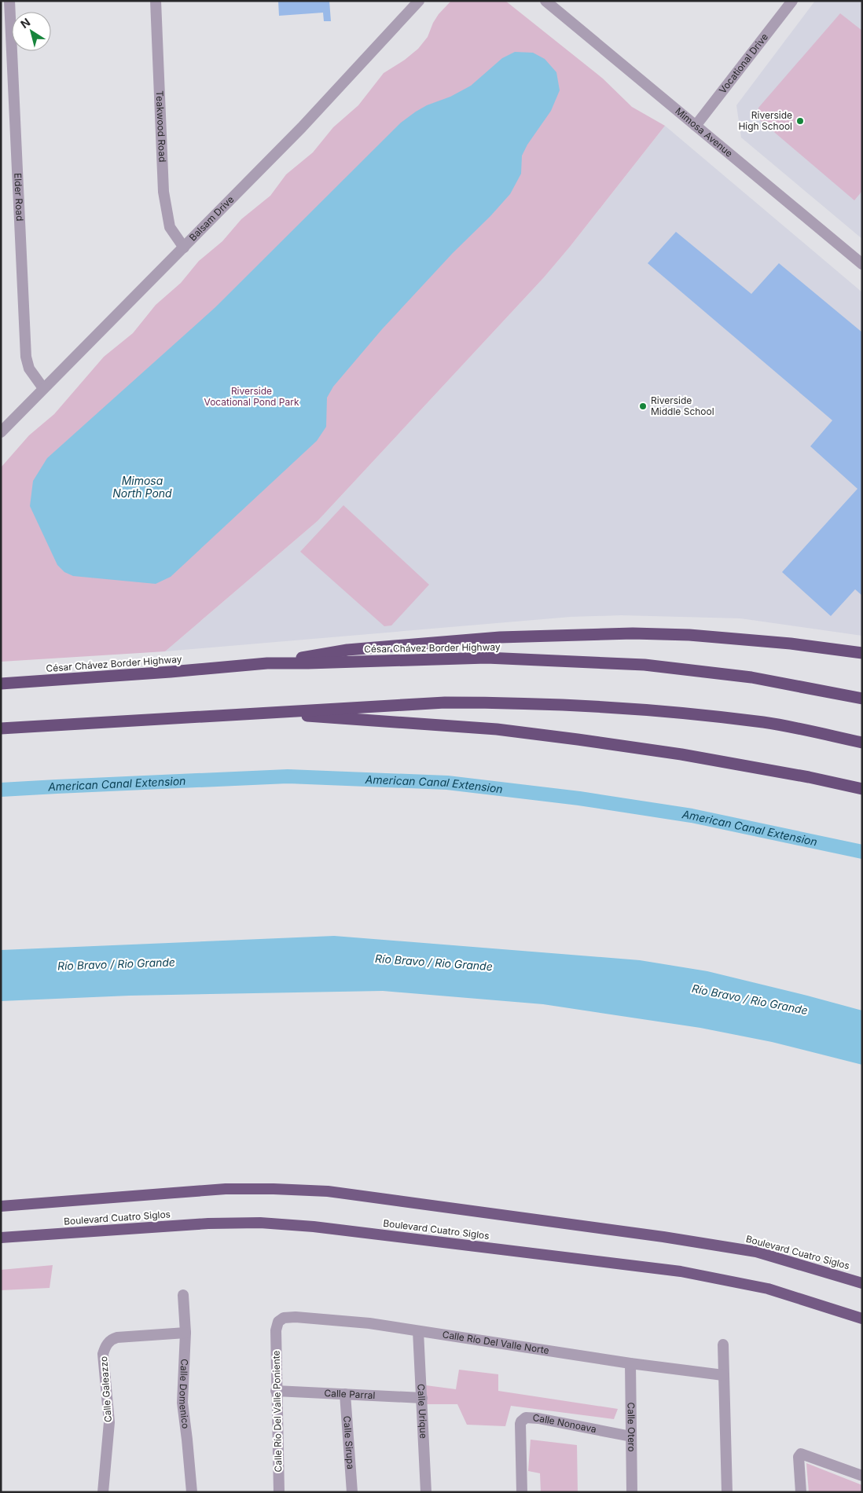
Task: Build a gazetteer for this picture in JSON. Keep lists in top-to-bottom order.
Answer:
{
  "streets": {
    "highway": ["César Chávez Border Highway", "Boulevard Cuatro Siglos"],
    "street": [
      "Vocational Drive",
      "Teakwood Road",
      "Mimosa Avenue",
      "Elder Road",
      "Balsam Drive",
      "Calle Río Del Valle Norte",
      "Calle Galeazzo",
      "Calle Domenico",
      "Calle Parral",
      "Calle Río Del Valle Poniente",
      "Calle Urique",
      "Calle Nonoava",
      "Calle Otero",
      "Calle Sirupa"
    ]
  },
  "crossings": [
    ["Vocational Drive", "Mimosa Avenue"],
    ["Teakwood Road", "Balsam Drive"],
    ["Elder Road", "Balsam Drive"],
    ["Calle Río Del Valle Norte", "Calle Río Del Valle Poniente"],
    ["Calle Río Del Valle Norte", "Calle Urique"],
    ["Calle Río Del Valle Norte", "Calle Otero"],
    ["Calle Galeazzo", "Calle Domenico"],
    ["Calle Parral", "Calle Río Del Valle Poniente"],
    ["Calle Parral", "Calle Urique"],
    ["Calle Parral", "Calle Sirupa"],
    ["Calle Nonoava", "Calle Otero"]
  ],
  "water": ["Mimosa North Pond", "American Canal Extension", "Río Bravo / Rio Grande"],
  "parks": ["Riverside Vocational Pond Park"],
  "places": ["Riverside High School", "Riverside Middle School"],
  "north": "top left"
}
